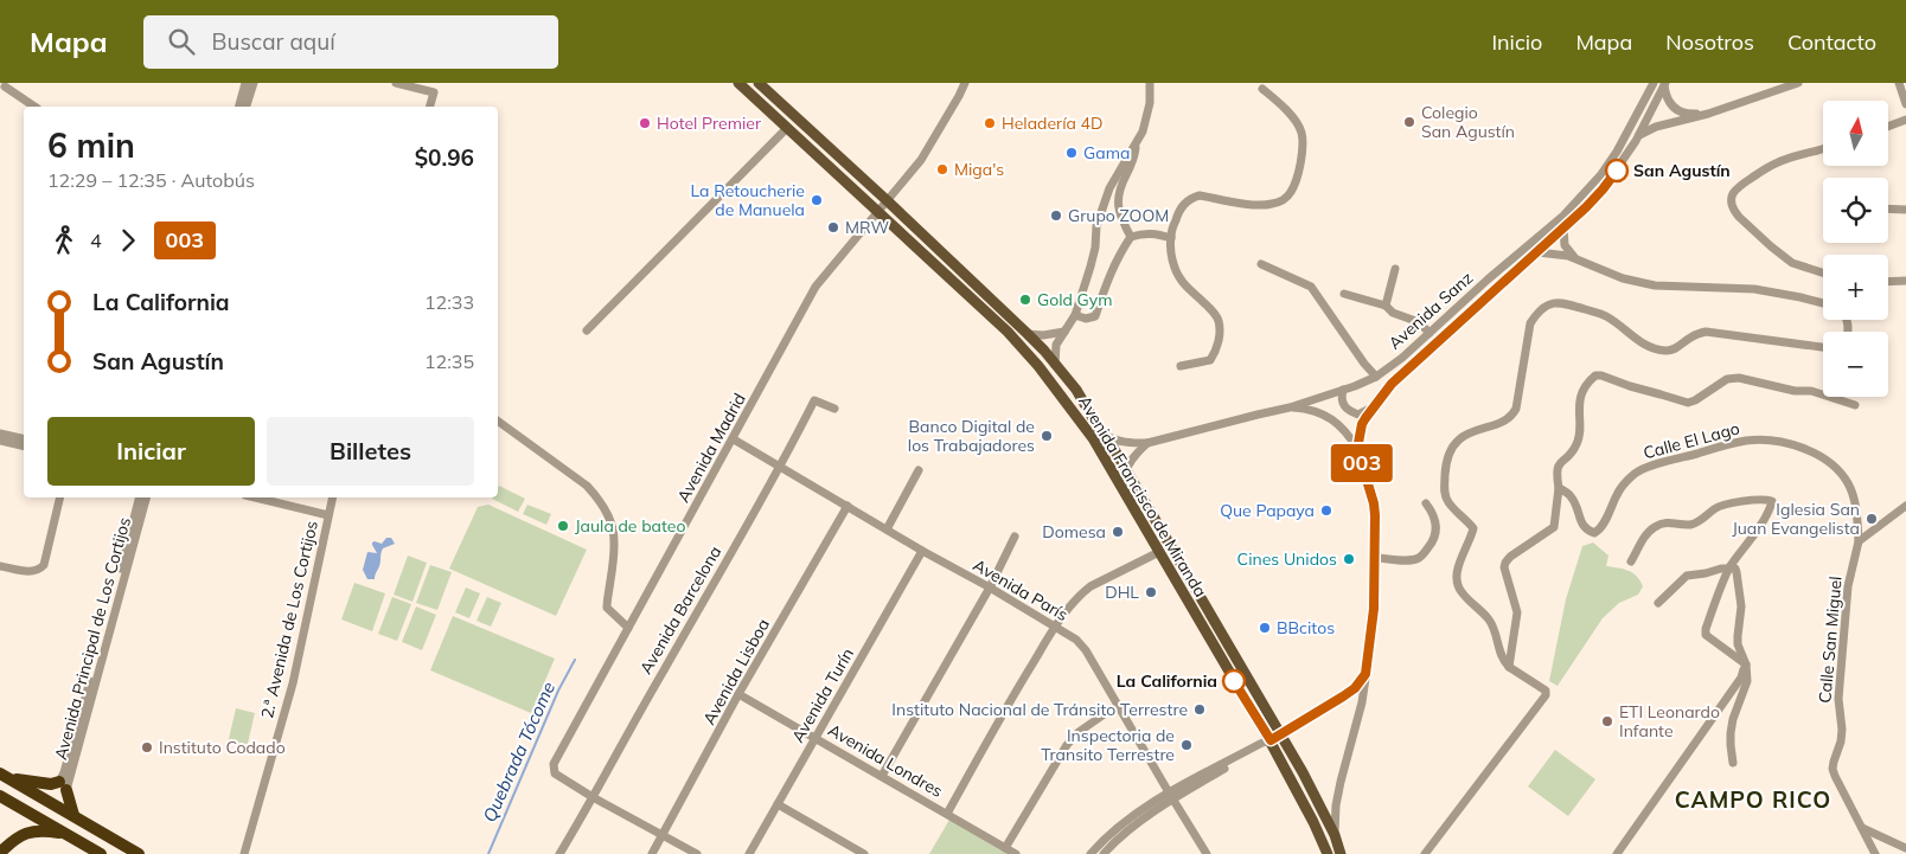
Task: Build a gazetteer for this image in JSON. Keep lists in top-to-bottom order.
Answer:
{
  "streets": {
    "main road": ["Avenida Francisco de Miranda"],
    "street": [
      "Avenida Sanz",
      "Calle El Lago",
      "Avenida Madrid",
      "Avenida París",
      "Avenida Barcelona",
      "2.ª Avenida de Los Cortijos",
      "Avenida Principal de Los Cortijos",
      "Calle San Miguel",
      "Avenida Lisboa",
      "Avenida Turín",
      "Avenida Londres"
    ]
  },
  "crossings": [
    ["Avenida Sanz", "Avenida Francisco de Miranda"],
    ["Calle El Lago", "Calle San Miguel"],
    ["Avenida Madrid", "Avenida Francisco de Miranda"],
    ["Avenida Madrid", "Avenida París"],
    ["Avenida Madrid", "Avenida Barcelona"],
    ["Avenida París", "Avenida Barcelona"],
    ["Avenida París", "Avenida Lisboa"],
    ["Avenida París", "Avenida Turín"],
    ["Avenida Lisboa", "Avenida Londres"],
    ["Avenida Turín", "Avenida Londres"]
  ],
  "districts": ["CAMPO RICO"],
  "water": ["Quebrada Tócome"],
  "places": [
    "Colegio San Agustín",
    "Hotel Premier",
    "Heladería 4D",
    "Gama",
    "Miga's",
    "San Agustín",
    "La Retoucherie de Manuela",
    "Grupo ZOOM",
    "MRW",
    "Gold Gym",
    "Banco Digital de los Trabajadores",
    "Que Papaya",
    "Iglesia San Juan Evangelista",
    "Jaula de bateo",
    "Domesa",
    "Cines Unidos",
    "DHL",
    "BBcitos",
    "La California",
    "Instituto Nacional de Tránsito Terrestre",
    "ETI Leonardo Infante",
    "Inspectoria de Transito Terrestre",
    "Instituto Codado"
  ],
  "lines": ["bus line 003"],
  "north": "top",
  "page": {
    "header": "Mapa",
    "search": "Buscar aquí",
    "nav": [
      "Inicio",
      "Mapa",
      "Nosotros",
      "Contacto"
    ],
    "on_map": "003",
    "map_buttons": ["+", "−"],
    "heading": ["6 min", "12:29 – 12:35 · Autobús", "$0.96"],
    "legs": ["4", "003"],
    "list": [
      {
        "name": "La California",
        "value": "12:33"
      },
      {
        "name": "San Agustín",
        "value": "12:35"
      }
    ],
    "buttons": ["Iniciar", "Billetes"]
  }
}
